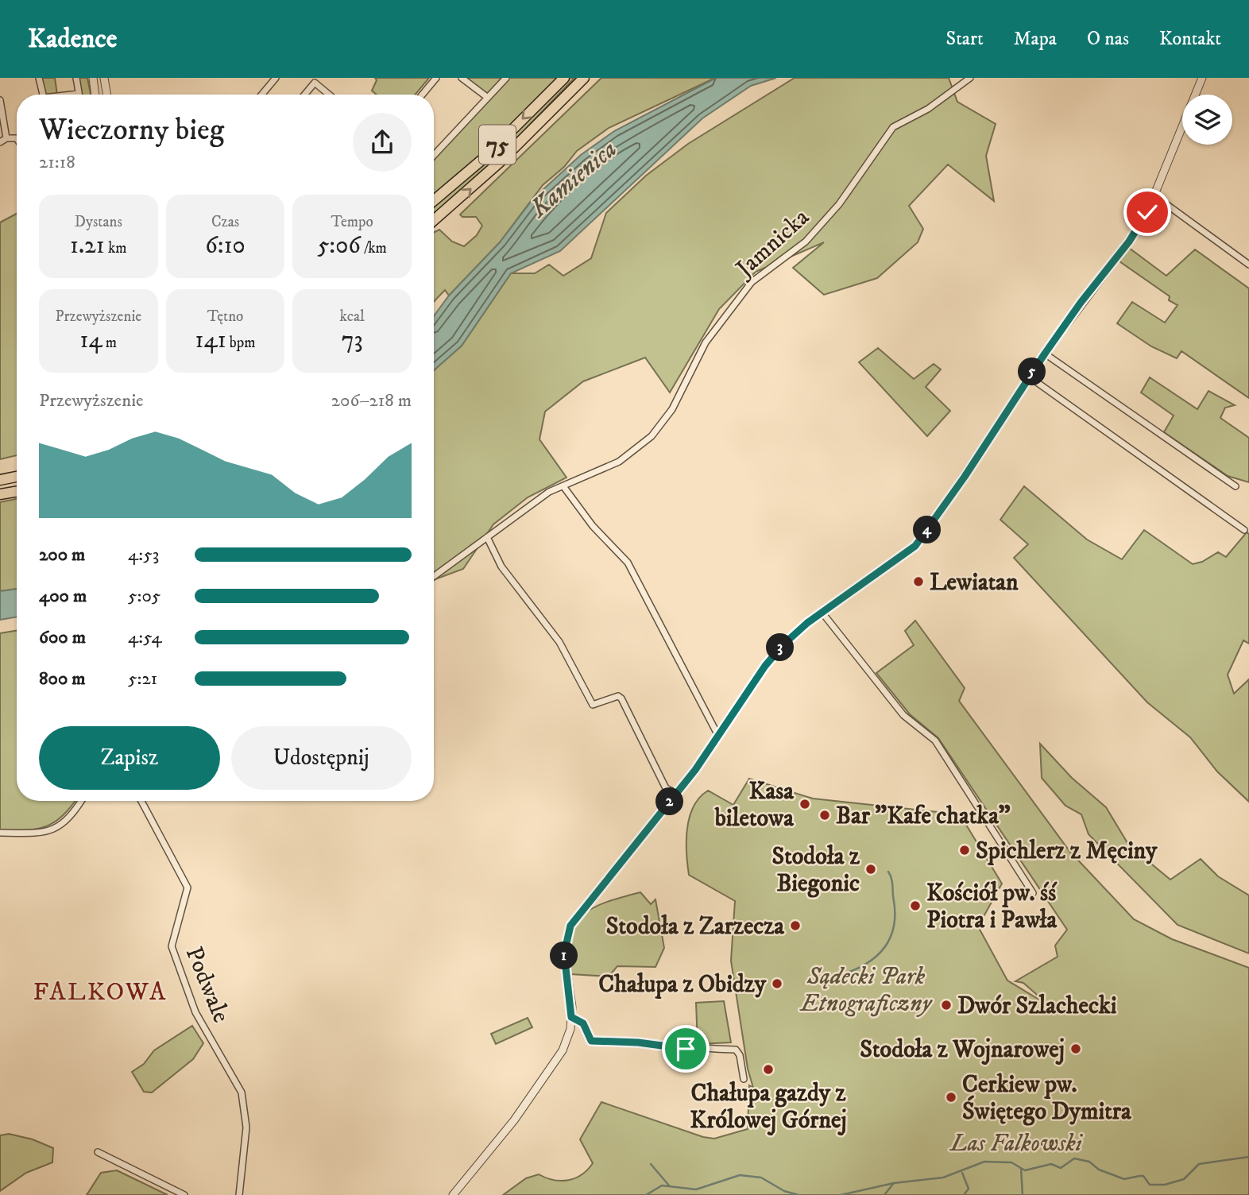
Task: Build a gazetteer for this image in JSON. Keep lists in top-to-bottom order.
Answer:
{
  "streets": {
    "main road": ["75"],
    "street": ["Jamnicka", "Podwale"]
  },
  "districts": ["FALKOWA"],
  "water": ["Kamienica"],
  "parks": ["Sądecki Park Etnograficzny", "Las Falkowski"],
  "places": [
    "Lewiatan",
    "Kasa biletowa",
    "Bar \"Kafe chatka\"",
    "Spichlerz z Męciny",
    "Stodoła z Biegonic",
    "Kościół pw. śś Piotra i Pawła",
    "Stodoła z Zarzecza",
    "Chałupa z Obidzy",
    "Dwór Szlachecki",
    "Stodoła z Wojnarowej",
    "Chałupa gazdy z Królowej Górnej",
    "Cerkiew pw. Świętego Dymitra"
  ],
  "page": {
    "header": "Kadence",
    "nav": [
      "Start",
      "Mapa",
      "O nas",
      "Kontakt"
    ],
    "heading": ["Wieczorny bieg", "21:18"],
    "stats": [
      ["Dystans", "1.21 km"],
      ["Czas", "6:10"],
      ["Tempo", "5:06 /km"],
      ["Przewyższenie", "14 m"],
      ["Tętno", "141 bpm"],
      ["kcal", "73"]
    ],
    "pins": [
      "5",
      "4",
      "3",
      "2",
      "1"
    ],
    "chart": ["Przewyższenie", "206–218 m"],
    "list": [
      {
        "name": "200 m",
        "note": "4:53"
      },
      {
        "name": "400 m",
        "note": "5:05"
      },
      {
        "name": "600 m",
        "note": "4:54"
      },
      {
        "name": "800 m",
        "note": "5:21"
      }
    ],
    "buttons": ["Zapisz", "Udostępnij"]
  }
}
